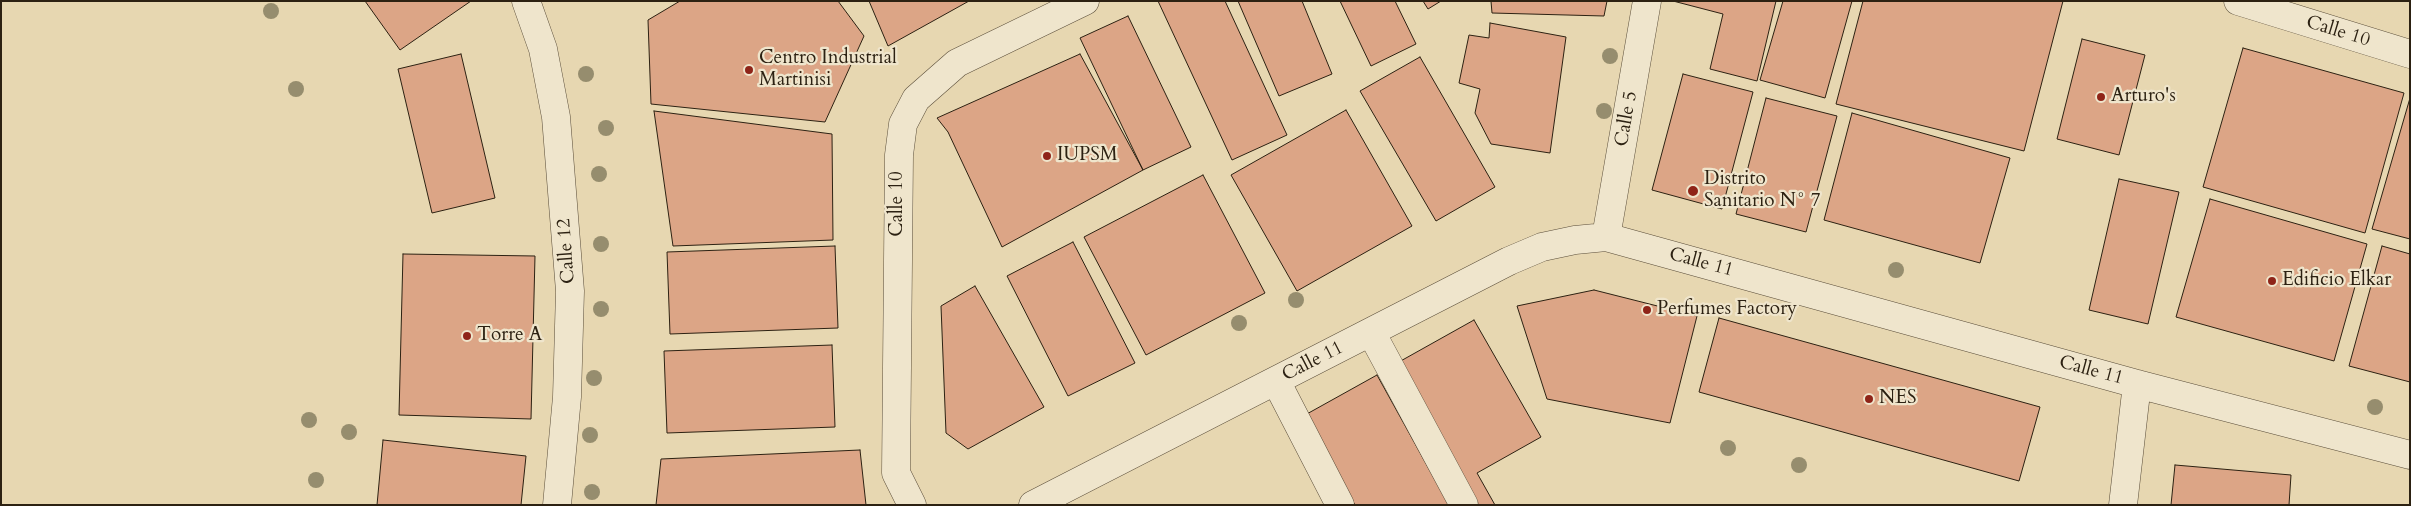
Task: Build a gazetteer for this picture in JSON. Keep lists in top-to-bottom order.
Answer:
{
  "streets": {
    "street": [
      "Calle 10",
      "Calle 5",
      "Calle 12",
      "Calle 11"
    ]
  },
  "crossings": [
    ["Calle 5", "Calle 11"]
  ],
  "places": [
    "Centro Industrial Martinisi",
    "Arturo's",
    "IUPSM",
    "Distrito Sanitario N° 7",
    "Edificio Elkar",
    "Perfumes Factory",
    "Torre A",
    "NES"
  ]
}
